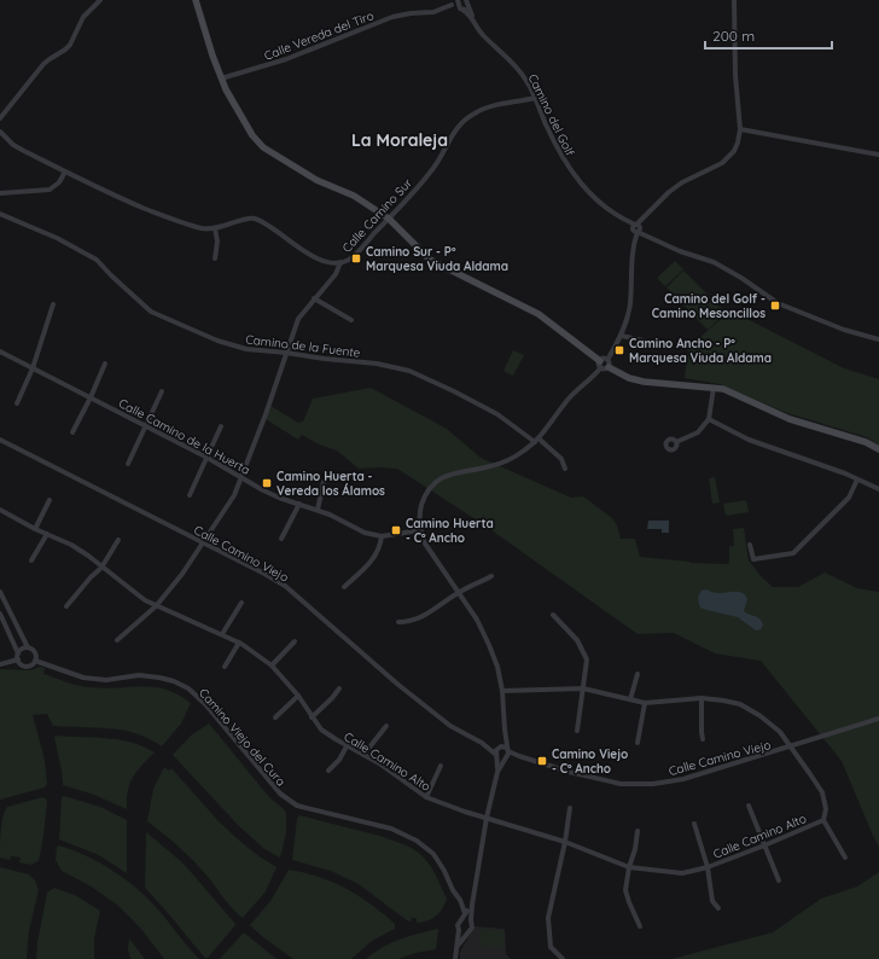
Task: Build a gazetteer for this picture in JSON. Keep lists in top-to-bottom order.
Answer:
{
  "streets": {
    "street": [
      "Calle Vereda del Tiro",
      "Camino del Golf",
      "Calle Camino Sur",
      "Camino de la Fuente",
      "Calle Camino de la Huerta",
      "Calle Camino Viejo",
      "Camino Viejo del Cura",
      "Calle Camino Alto"
    ]
  },
  "crossings": [
    ["Calle Vereda del Tiro", "Camino del Golf"],
    ["Camino del Golf", "Calle Camino Sur"],
    ["Calle Camino Viejo", "Calle Camino Alto"]
  ],
  "districts": ["La Moraleja"],
  "places": {
    "transit": [
      "Camino Sur - Pº Marquesa Viuda Aldama",
      "Camino del Golf - Camino Mesoncillos",
      "Camino Ancho - Pº Marquesa Viuda Aldama",
      "Camino Huerta - Vereda los Álamos",
      "Camino Huerta - Cº Ancho",
      "Camino Viejo - Cº Ancho"
    ]
  },
  "scale_bar": "200 m"
}
